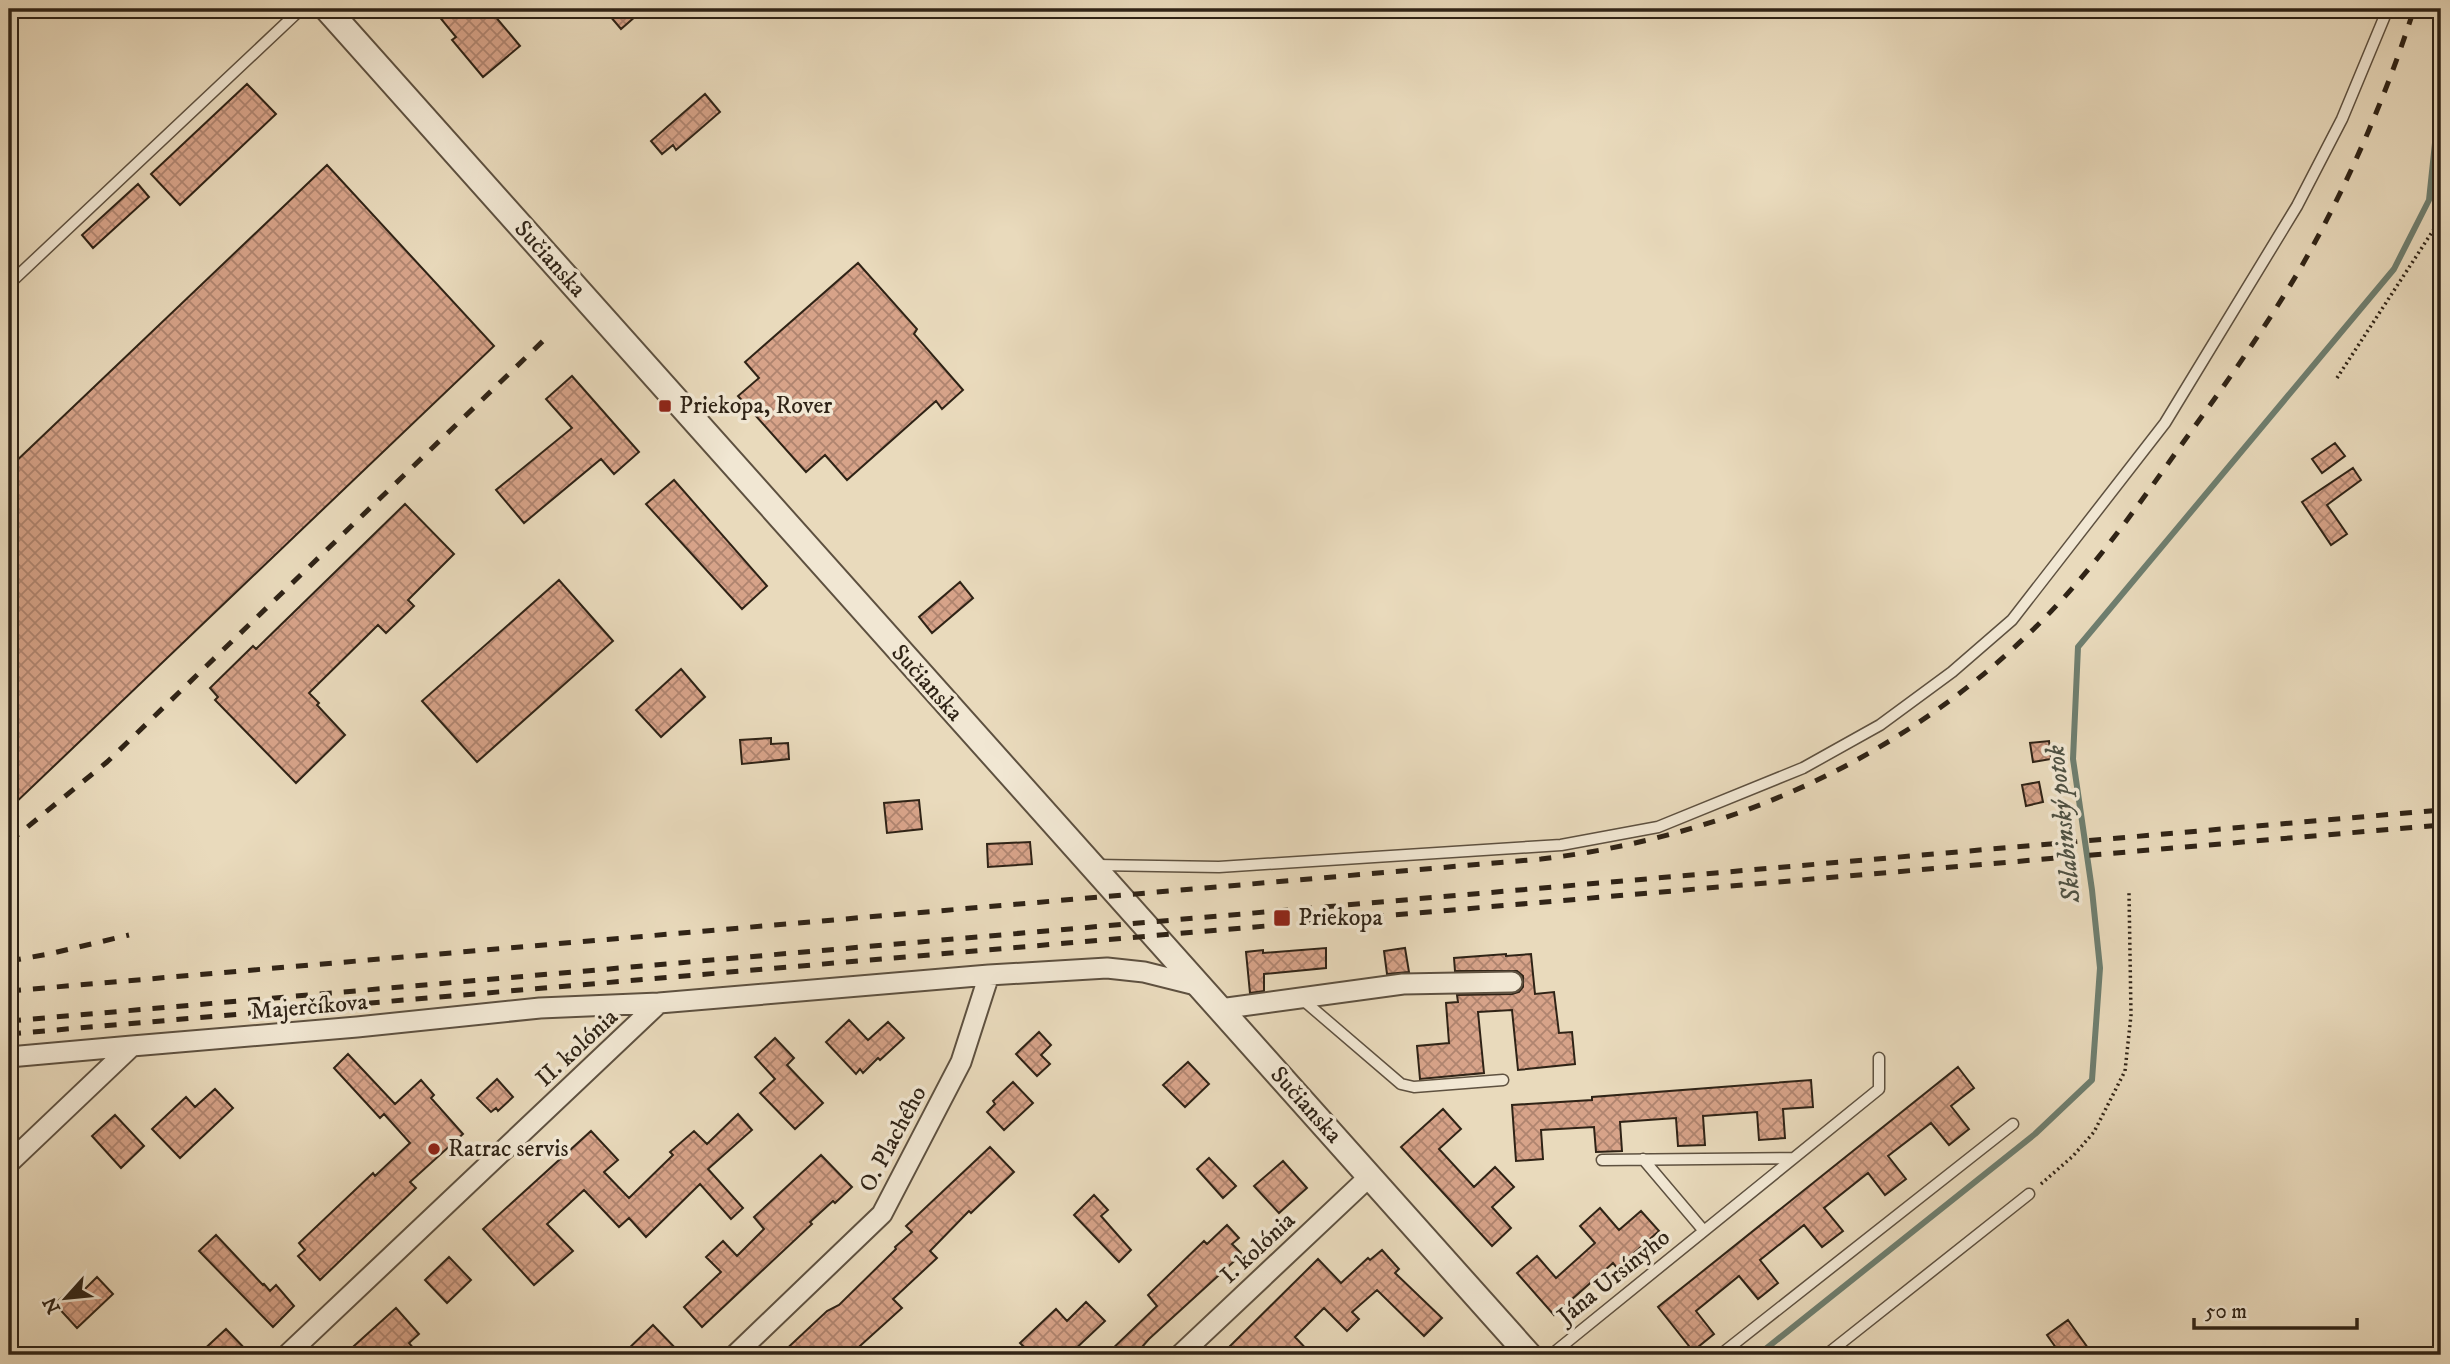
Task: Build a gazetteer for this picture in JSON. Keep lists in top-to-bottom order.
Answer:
{
  "streets": {
    "street": [
      "Sučianska",
      "Majerčíkova",
      "II. kolónia",
      "O. Plachého",
      "I. kolónia"
    ],
    "lane": ["Jána Ursínyho"]
  },
  "crossings": [
    ["Sučianska", "I. kolónia"],
    ["Majerčíkova", "II. kolónia"]
  ],
  "water": ["Sklabinský potok"],
  "places": {
    "transit": ["Priekopa, Rover", "Priekopa"],
    "other": ["Ratrac servis"]
  },
  "scale_bar": "50 m",
  "north": "bottom left"
}
